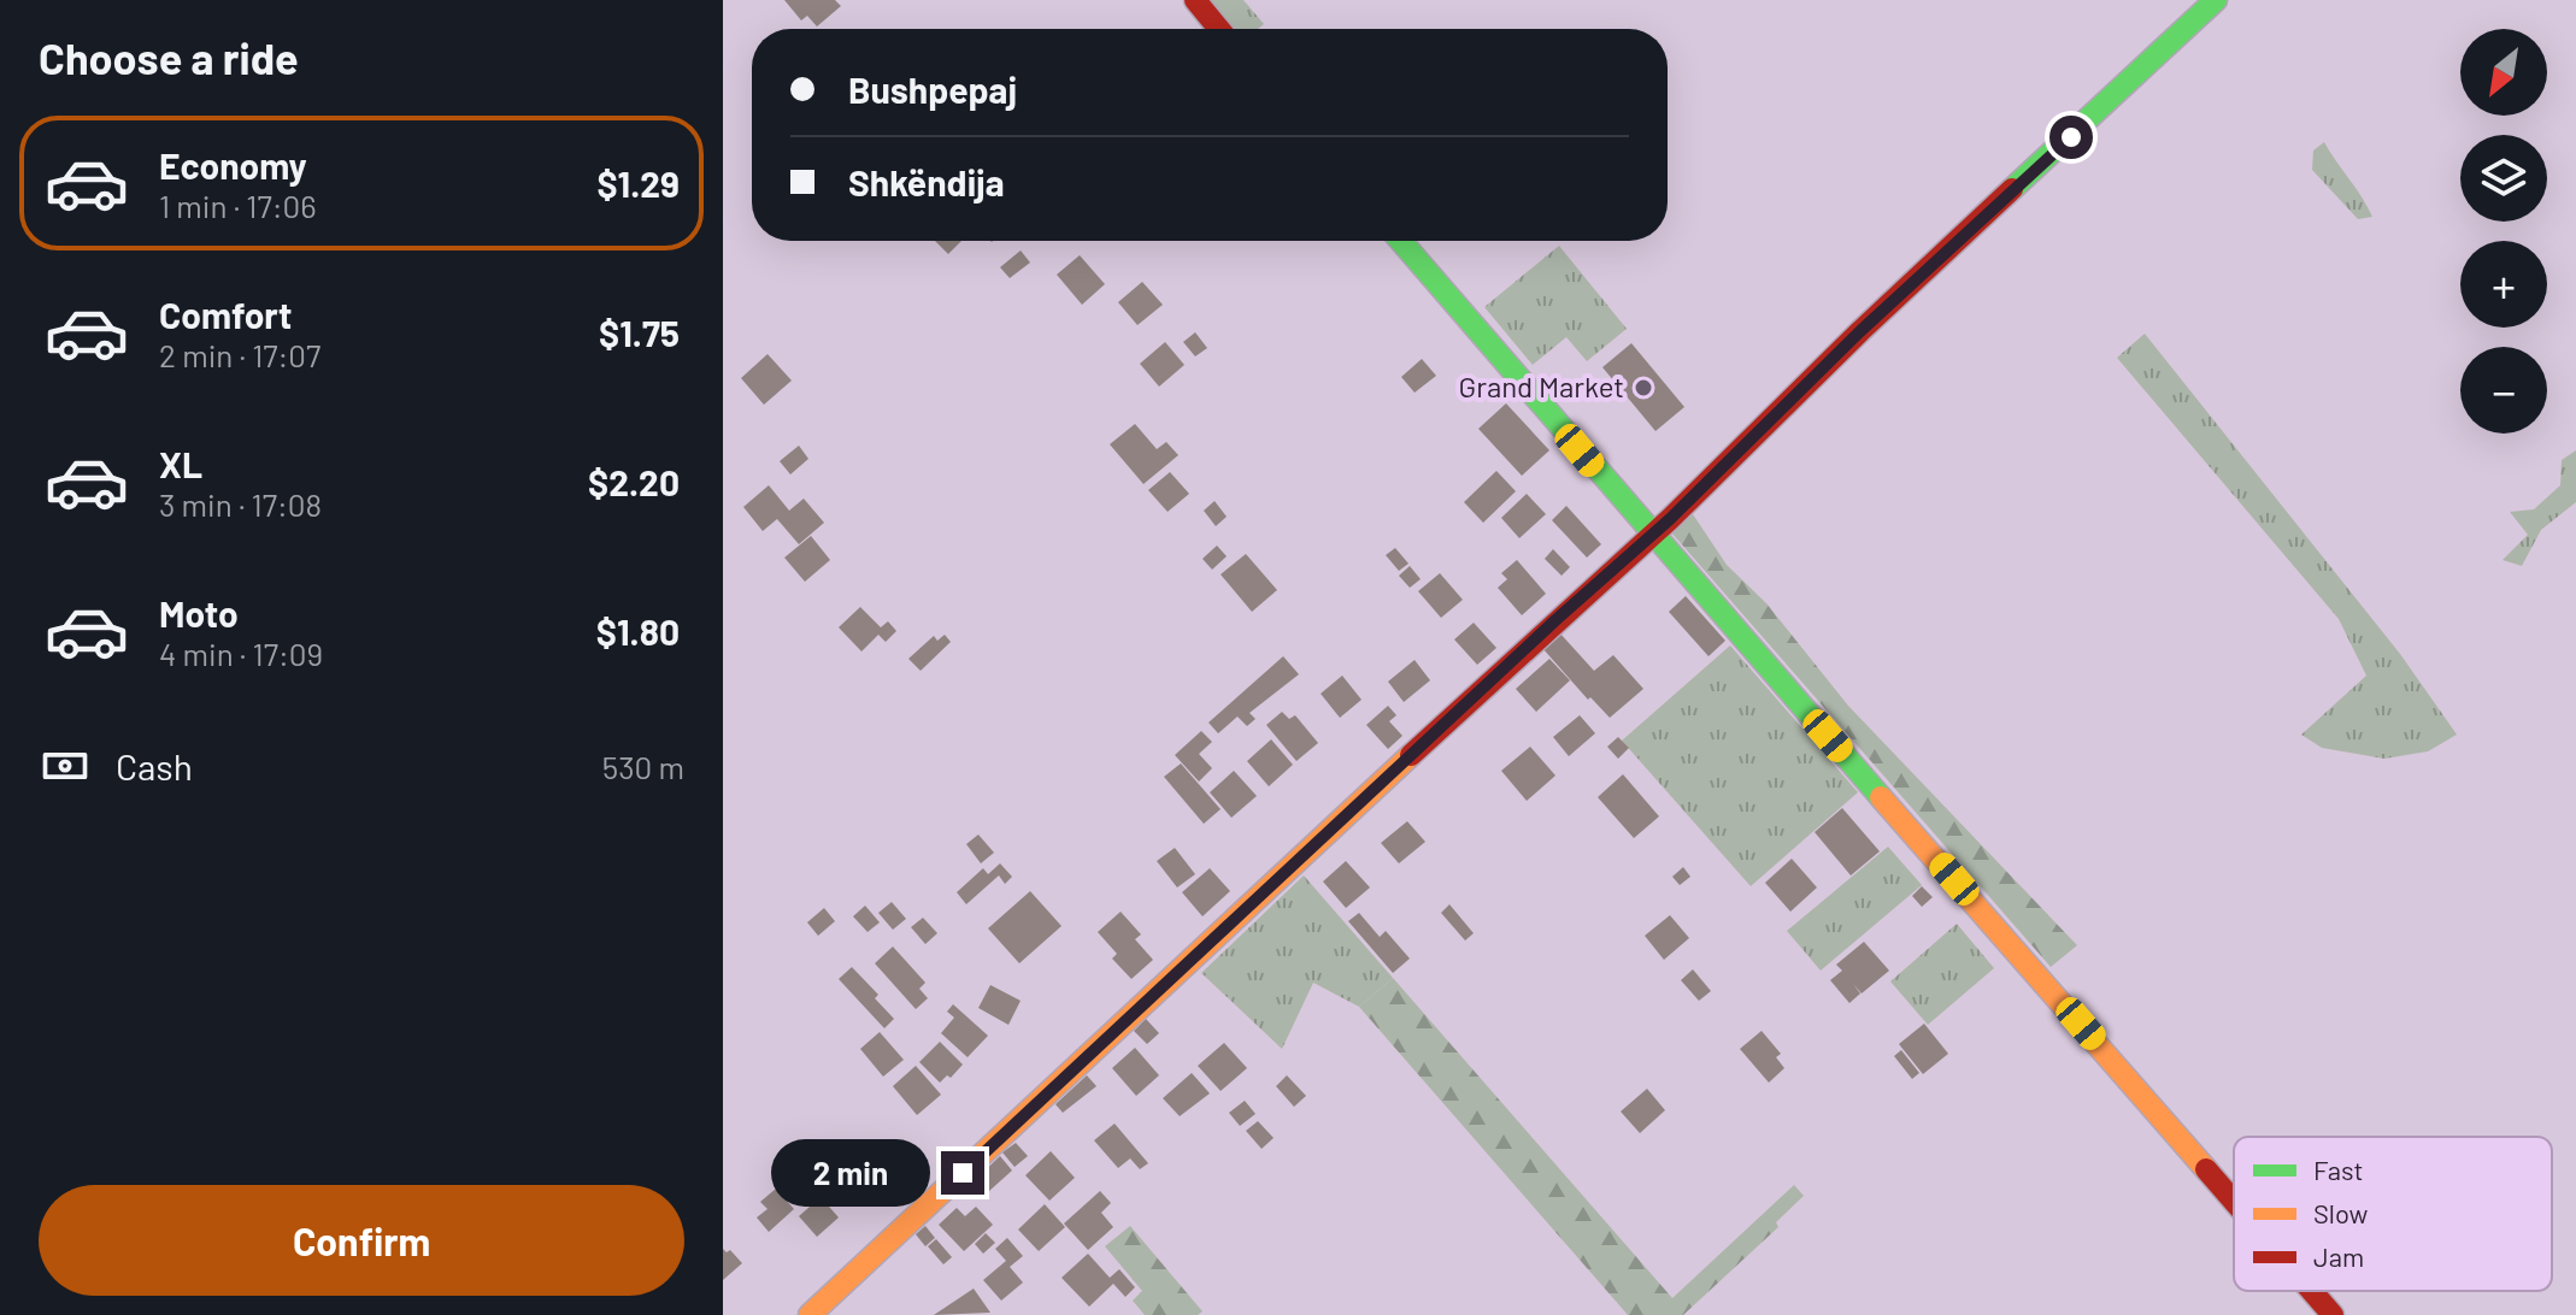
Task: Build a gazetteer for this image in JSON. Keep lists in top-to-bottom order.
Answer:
{
  "places": ["Grand Market"],
  "legend": ["Fast", "Slow", "Jam"],
  "north": "bottom left",
  "page": {
    "heading": "Choose a ride",
    "map_buttons": ["+", "−"],
    "banner": ["Bushpepaj", "Shkëndija"],
    "list": [
      {
        "name": "Economy",
        "note": "1 min · 17:06",
        "value": "$1.29"
      },
      {
        "name": "Comfort",
        "note": "2 min · 17:07",
        "value": "$1.75"
      },
      {
        "name": "XL",
        "note": "3 min · 17:08",
        "value": "$2.20"
      },
      {
        "name": "Moto",
        "note": "4 min · 17:09",
        "value": "$1.80"
      }
    ],
    "pay": ["Cash", "530 m"],
    "bubble": "2 min",
    "buttons": "Confirm"
  }
}
